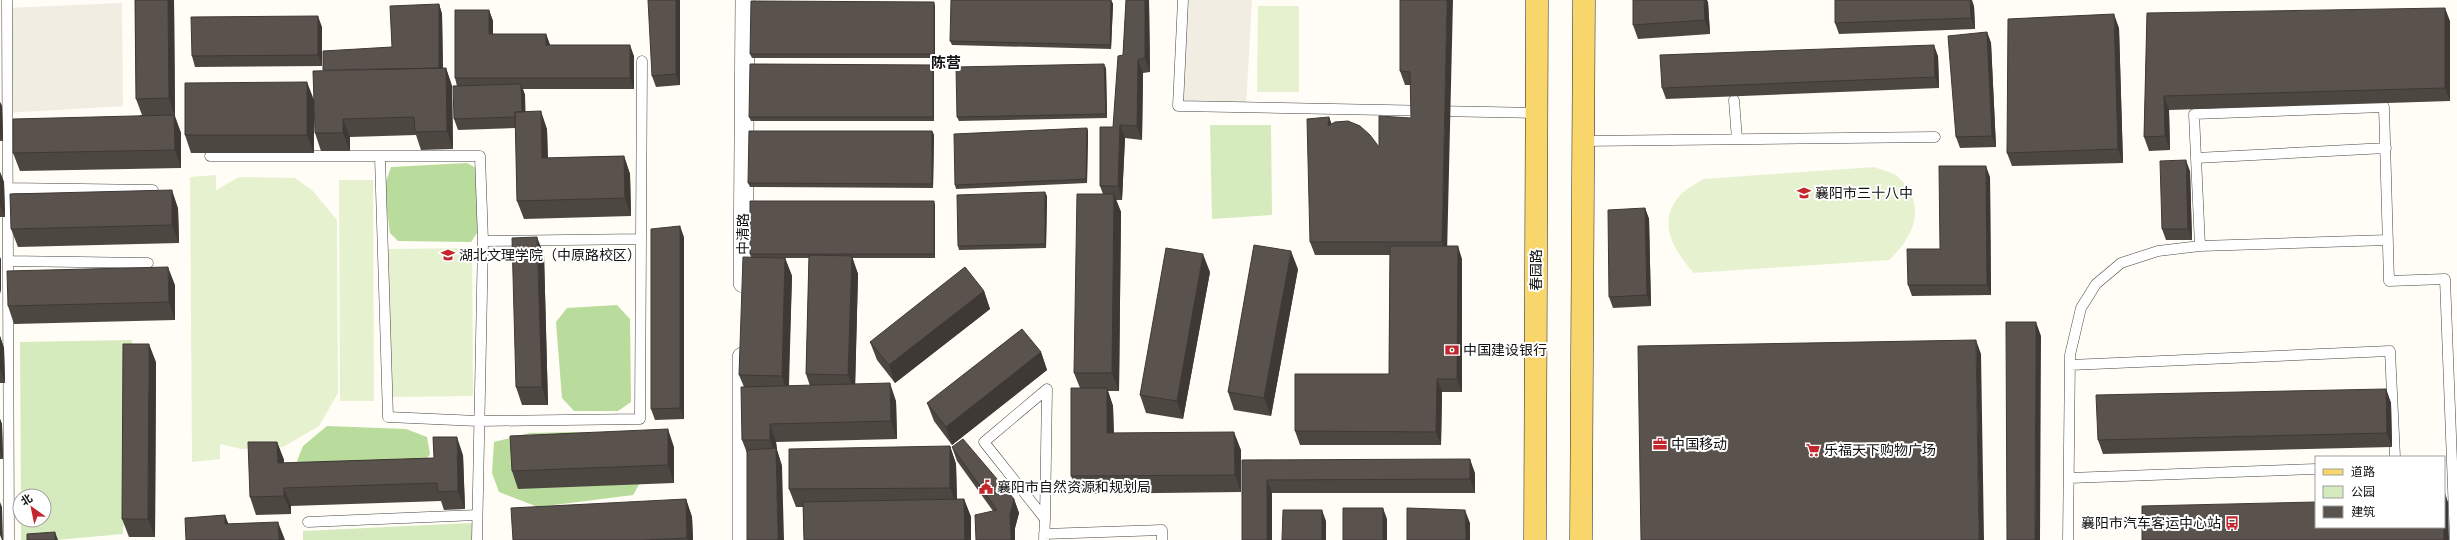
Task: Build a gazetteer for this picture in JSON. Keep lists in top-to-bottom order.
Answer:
{
  "streets": {
    "main road": ["春园路"],
    "street": ["中清路"]
  },
  "districts": ["陈营"],
  "places": {
    "school or university": ["襄阳市三十八中", "湖北文理学院（中原路校区）"],
    "bank": ["中国建设银行"],
    "office": ["中国移动"],
    "supermarket": ["乐福天下购物广场"],
    "public building": ["襄阳市自然资源和规划局"],
    "bus stop": ["襄阳市汽车客运中心站"]
  },
  "legend": ["道路", "公园", "建筑"],
  "north": "top left"
}
